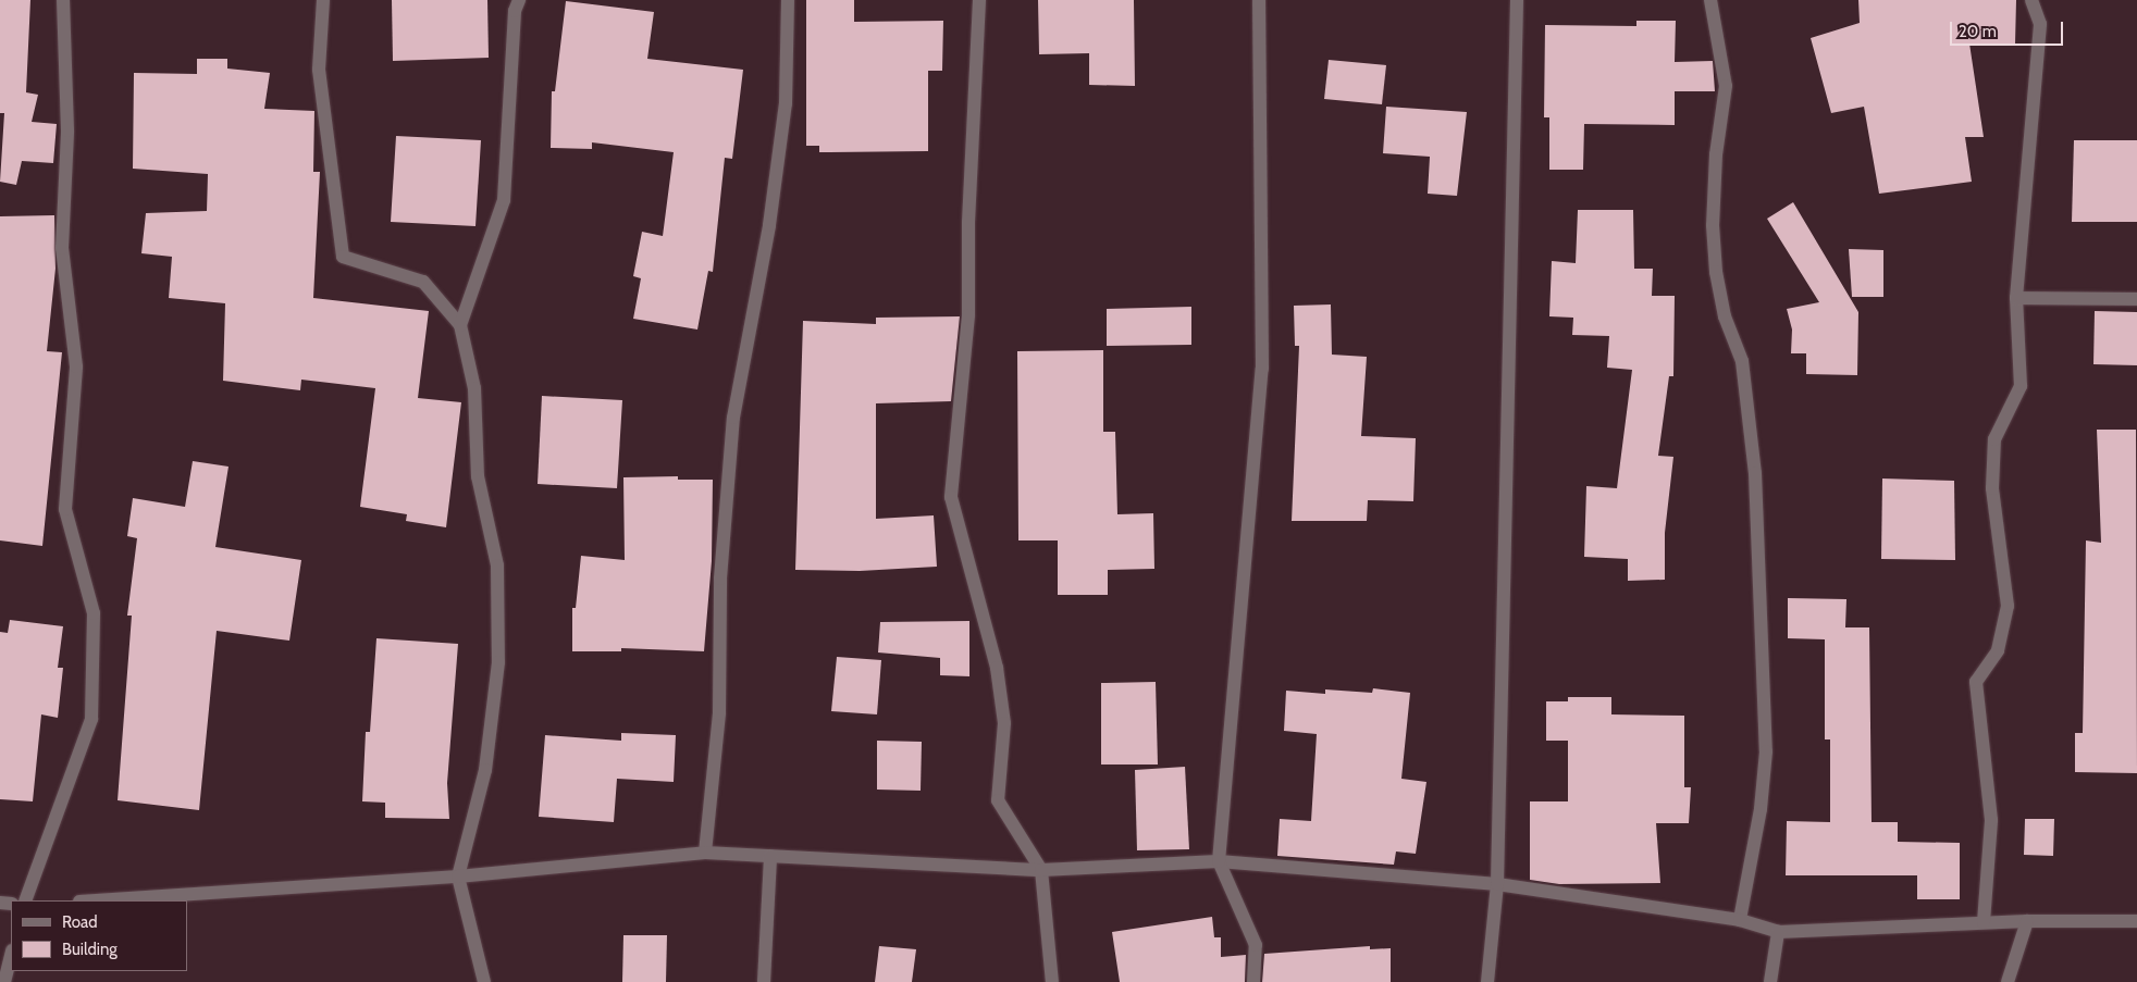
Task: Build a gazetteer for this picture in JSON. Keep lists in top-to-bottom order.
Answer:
{
  "legend": ["Road", "Building"],
  "scale_bar": "20 m"
}
